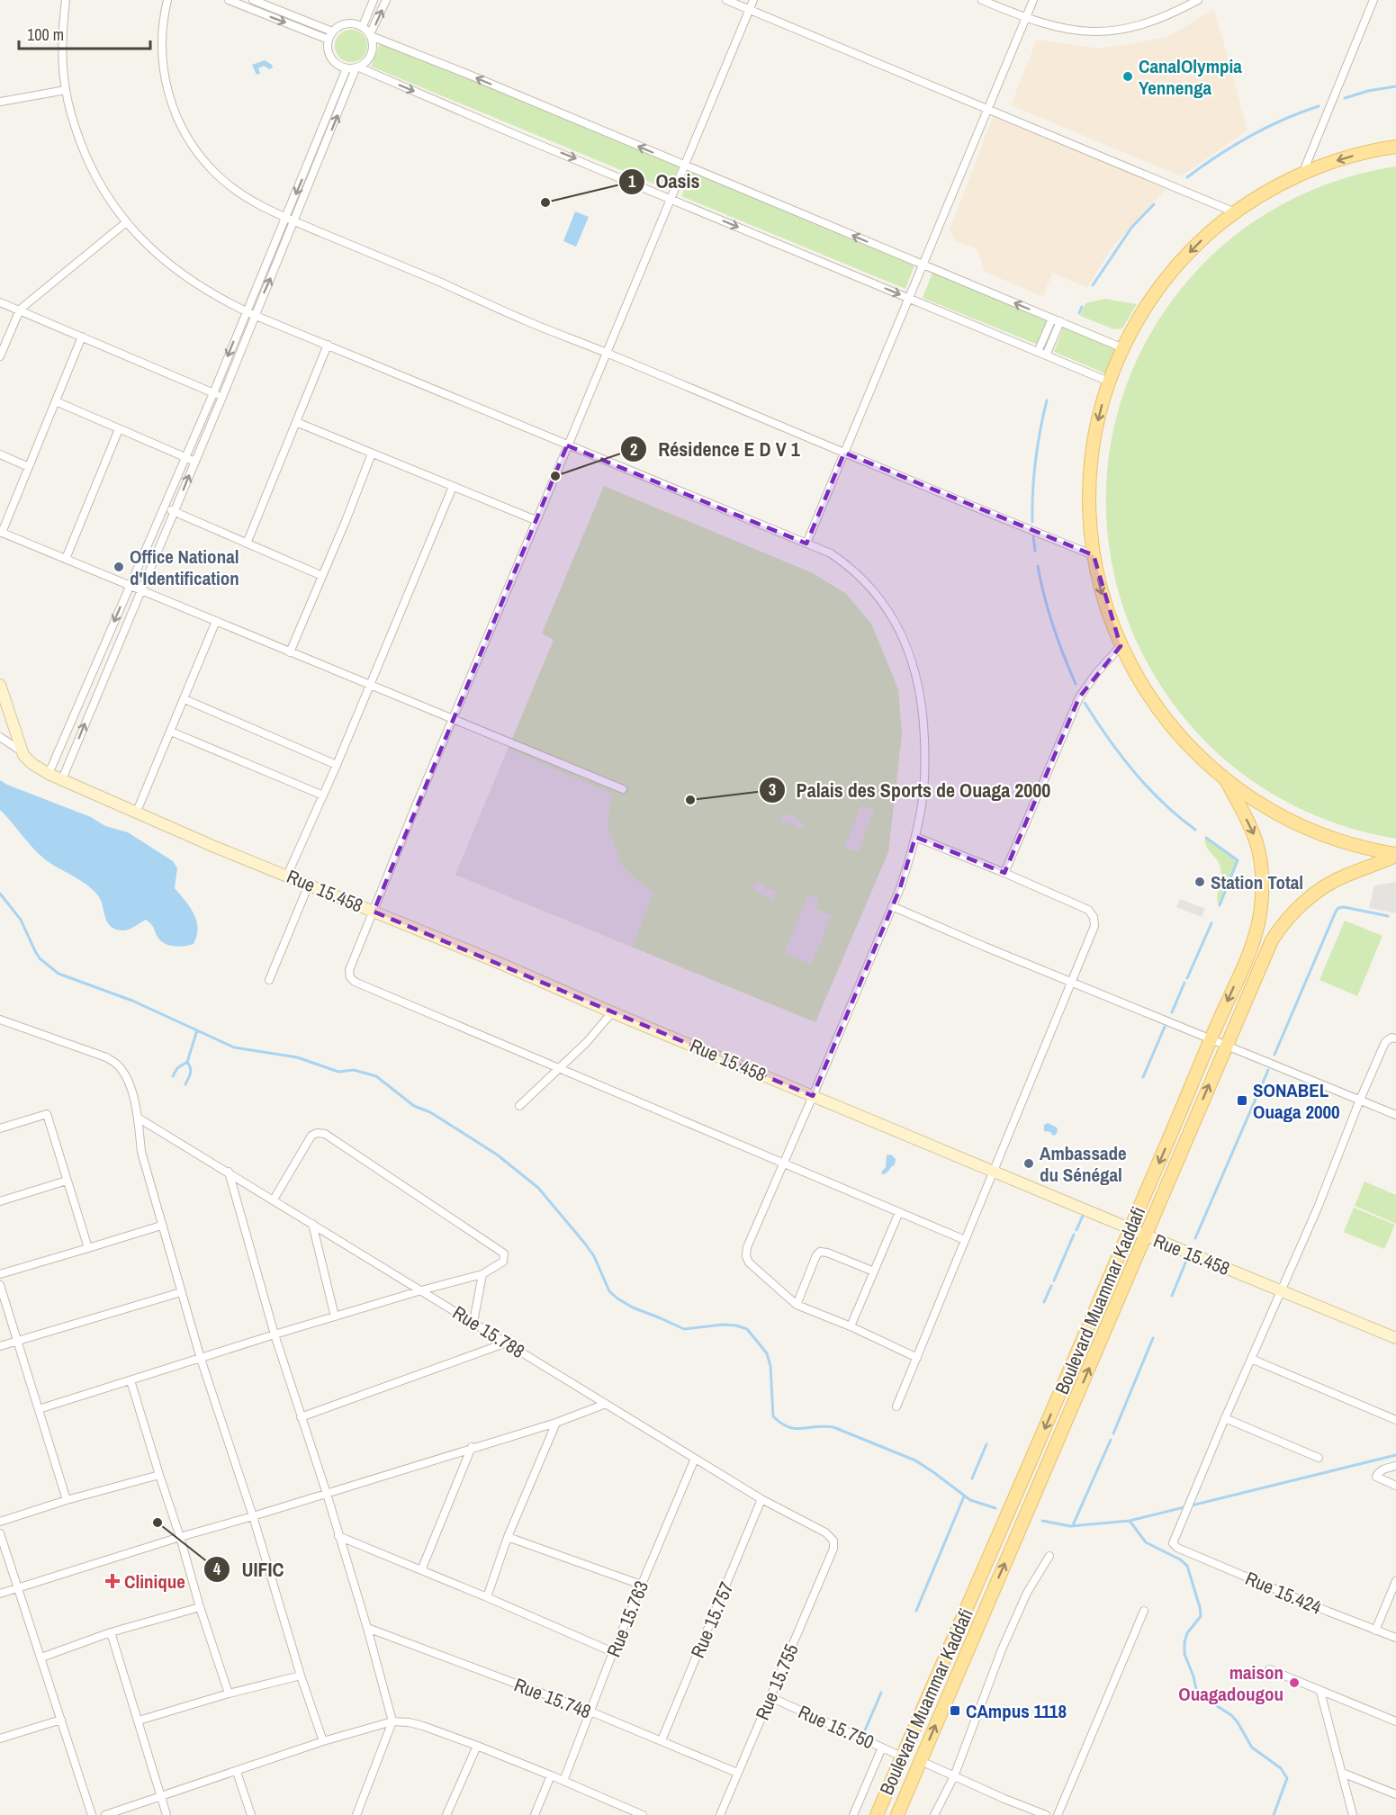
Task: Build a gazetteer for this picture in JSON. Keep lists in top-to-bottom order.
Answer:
{
  "streets": {
    "main road": ["Rue 15.458", "Boulevard Muammar Kaddafi"],
    "street": [
      "Rue 15.788",
      "Rue 15.424",
      "Rue 15.763",
      "Rue 15.757",
      "Rue 15.755",
      "Rue 15.748",
      "Rue 15.750"
    ]
  },
  "crossings": [
    ["Rue 15.458", "Boulevard Muammar Kaddafi"],
    ["Boulevard Muammar Kaddafi", "Rue 15.750"],
    ["Rue 15.788", "Rue 15.763"],
    ["Rue 15.788", "Rue 15.757"],
    ["Rue 15.788", "Rue 15.755"],
    ["Rue 15.763", "Rue 15.748"],
    ["Rue 15.757", "Rue 15.748"],
    ["Rue 15.755", "Rue 15.748"],
    ["Rue 15.755", "Rue 15.750"]
  ],
  "places": {
    "other": [
      "CanalOlympia Yennenga",
      "Oasis",
      "Résidence E D V 1",
      "Office National d'Identification",
      "Palais des Sports de Ouaga 2000",
      "Station Total",
      "Ambassade du Sénégal",
      "UIFIC",
      "maison Ouagadougou"
    ],
    "transit": ["SONABEL Ouaga 2000", "CAmpus 1118"],
    "health": ["Clinique"]
  },
  "scale_bar": "100 m"
}
